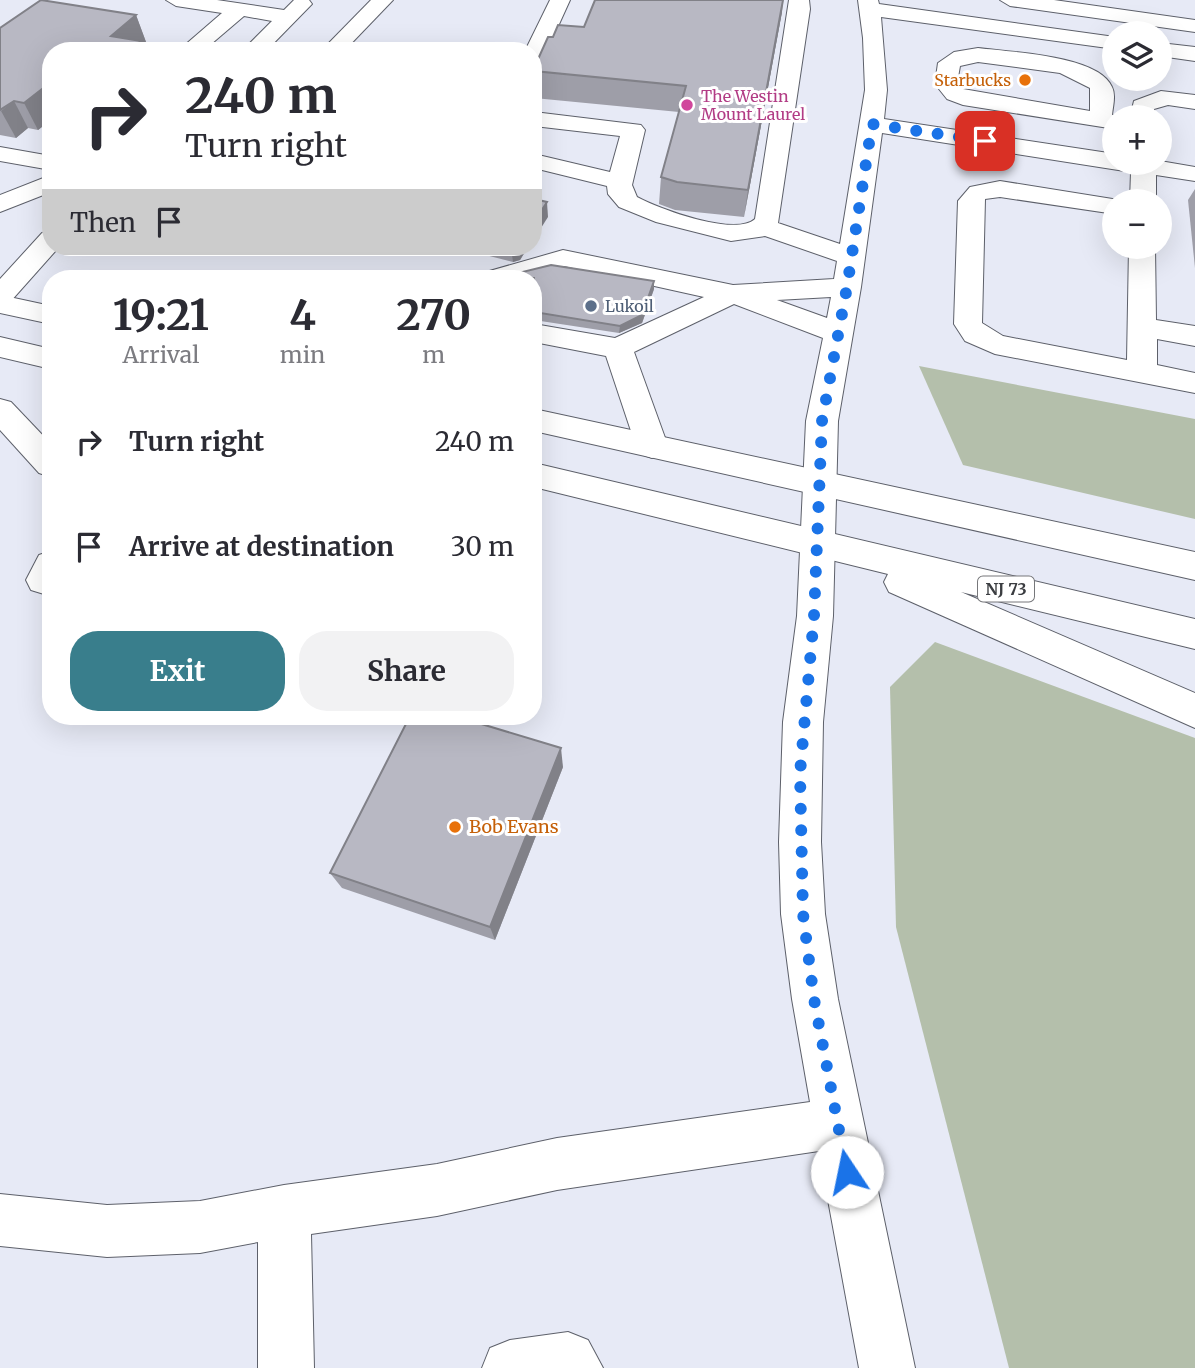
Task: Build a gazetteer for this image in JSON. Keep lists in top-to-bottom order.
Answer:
{
  "streets": {
    "main road": ["NJ 73"]
  },
  "places": [
    "Starbucks",
    "The Westin Mount Laurel",
    "Lukoil",
    "Bob Evans"
  ],
  "page": {
    "map_buttons": ["+", "−"],
    "turn": ["240 m", "Turn right"],
    "then": "Then",
    "eta": [
      "19:21",
      "Arrival",
      "4",
      "min",
      "270",
      "m"
    ],
    "list": [
      {
        "name": "Turn right",
        "value": "240 m"
      },
      {
        "name": "Arrive at destination",
        "value": "30 m"
      }
    ],
    "buttons": ["Exit", "Share"]
  }
}
